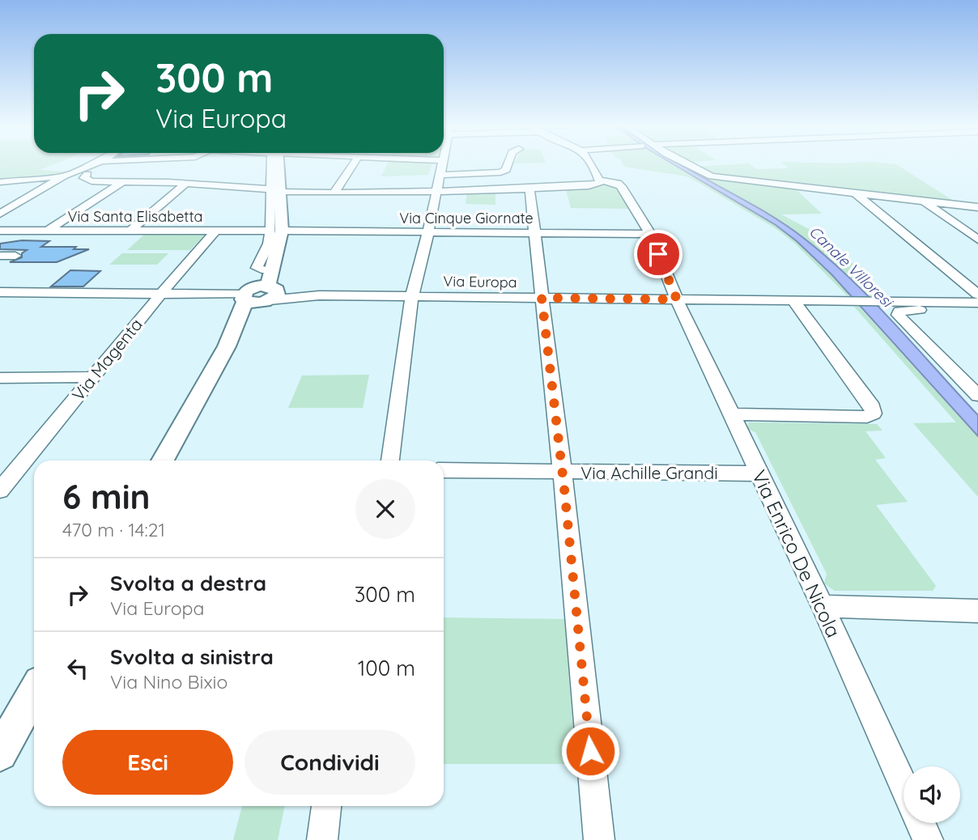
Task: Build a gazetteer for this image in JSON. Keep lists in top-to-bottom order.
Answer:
{
  "streets": {
    "street": [
      "Via Santa Elisabetta",
      "Via Cinque Giornate",
      "Via Europa",
      "Via Magenta",
      "Via Achille Grandi",
      "Via Enrico De Nicola"
    ]
  },
  "crossings": [
    ["Via Santa Elisabetta", "Via Cinque Giornate"],
    ["Via Santa Elisabetta", "Via Magenta"],
    ["Via Cinque Giornate", "Via Enrico De Nicola"],
    ["Via Europa", "Via Magenta"],
    ["Via Europa", "Via Enrico De Nicola"],
    ["Via Achille Grandi", "Via Enrico De Nicola"]
  ],
  "water": ["Canale Villoresi"],
  "page": {
    "turn": ["300 m", "Via Europa"],
    "heading": ["6 min", "470 m · 14:21"],
    "list": [
      {
        "name": "Svolta a destra",
        "note": "Via Europa",
        "value": "300 m"
      },
      {
        "name": "Svolta a sinistra",
        "note": "Via Nino Bixio",
        "value": "100 m"
      }
    ],
    "buttons": ["Esci", "Condividi"]
  }
}
